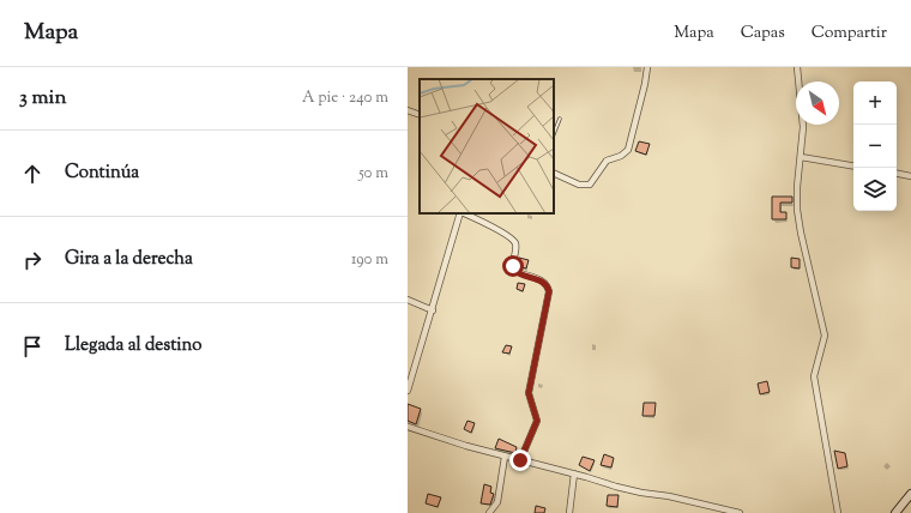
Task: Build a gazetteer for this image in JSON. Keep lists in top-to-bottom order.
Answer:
{
  "north": "bottom right",
  "page": {
    "header": "Mapa",
    "nav": ["Mapa", "Capas", "Compartir"],
    "heading": ["3 min", "A pie · 240 m"],
    "map_buttons": ["+", "−"],
    "list": [
      ["Continúa", "50 m"],
      ["Gira a la derecha", "190 m"],
      "Llegada al destino"
    ]
  }
}
